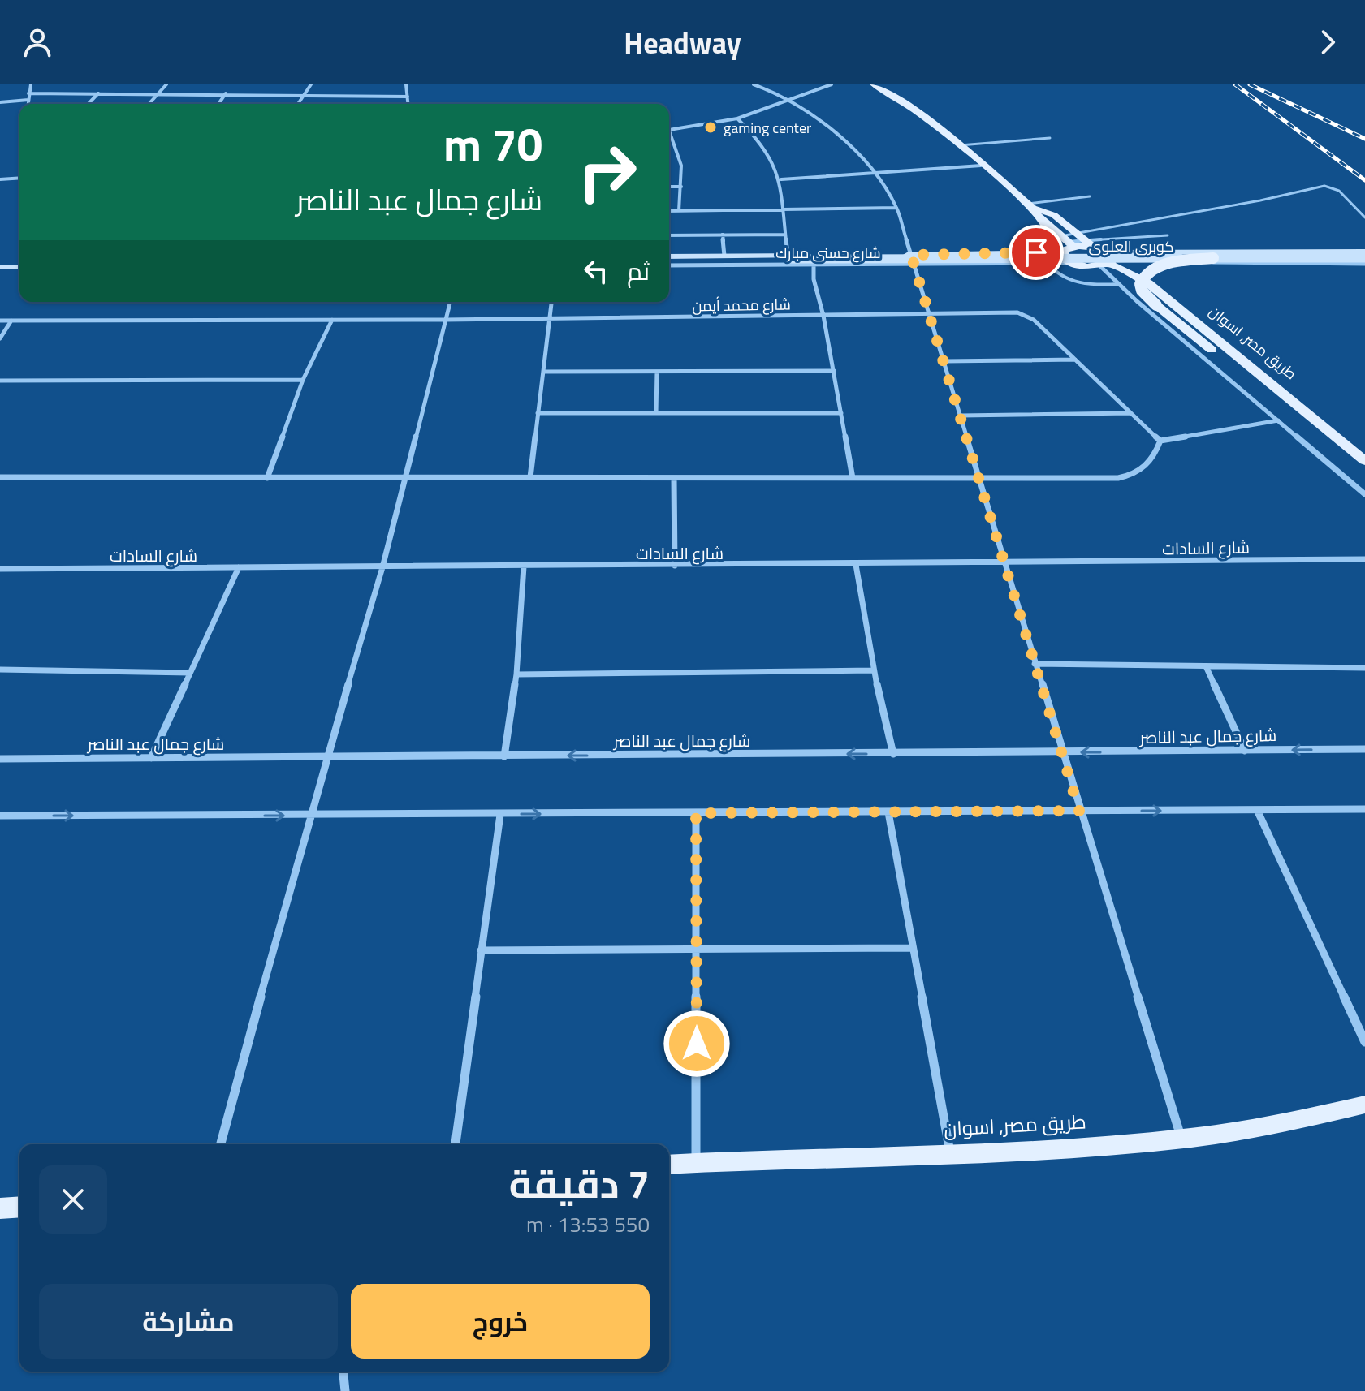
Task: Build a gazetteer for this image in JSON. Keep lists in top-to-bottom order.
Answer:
{
  "streets": {
    "main road": ["كوبرى العلوى", "شارع حسنى مبارك", "طريق مصر, اسوان"],
    "street": ["شارع محمد أيمن", "شارع السادات", "شارع جمال عبد الناصر"]
  },
  "crossings": [
    ["كوبرى العلوى", "شارع حسنى مبارك"]
  ],
  "places": ["gaming center"],
  "page": {
    "header": "Headway",
    "turn": ["70 m", "شارع جمال عبد الناصر"],
    "then": "ثم",
    "heading": ["7 دقيقة", "550 m · 13:53"],
    "buttons": ["خروج", "مشاركة"]
  }
}
